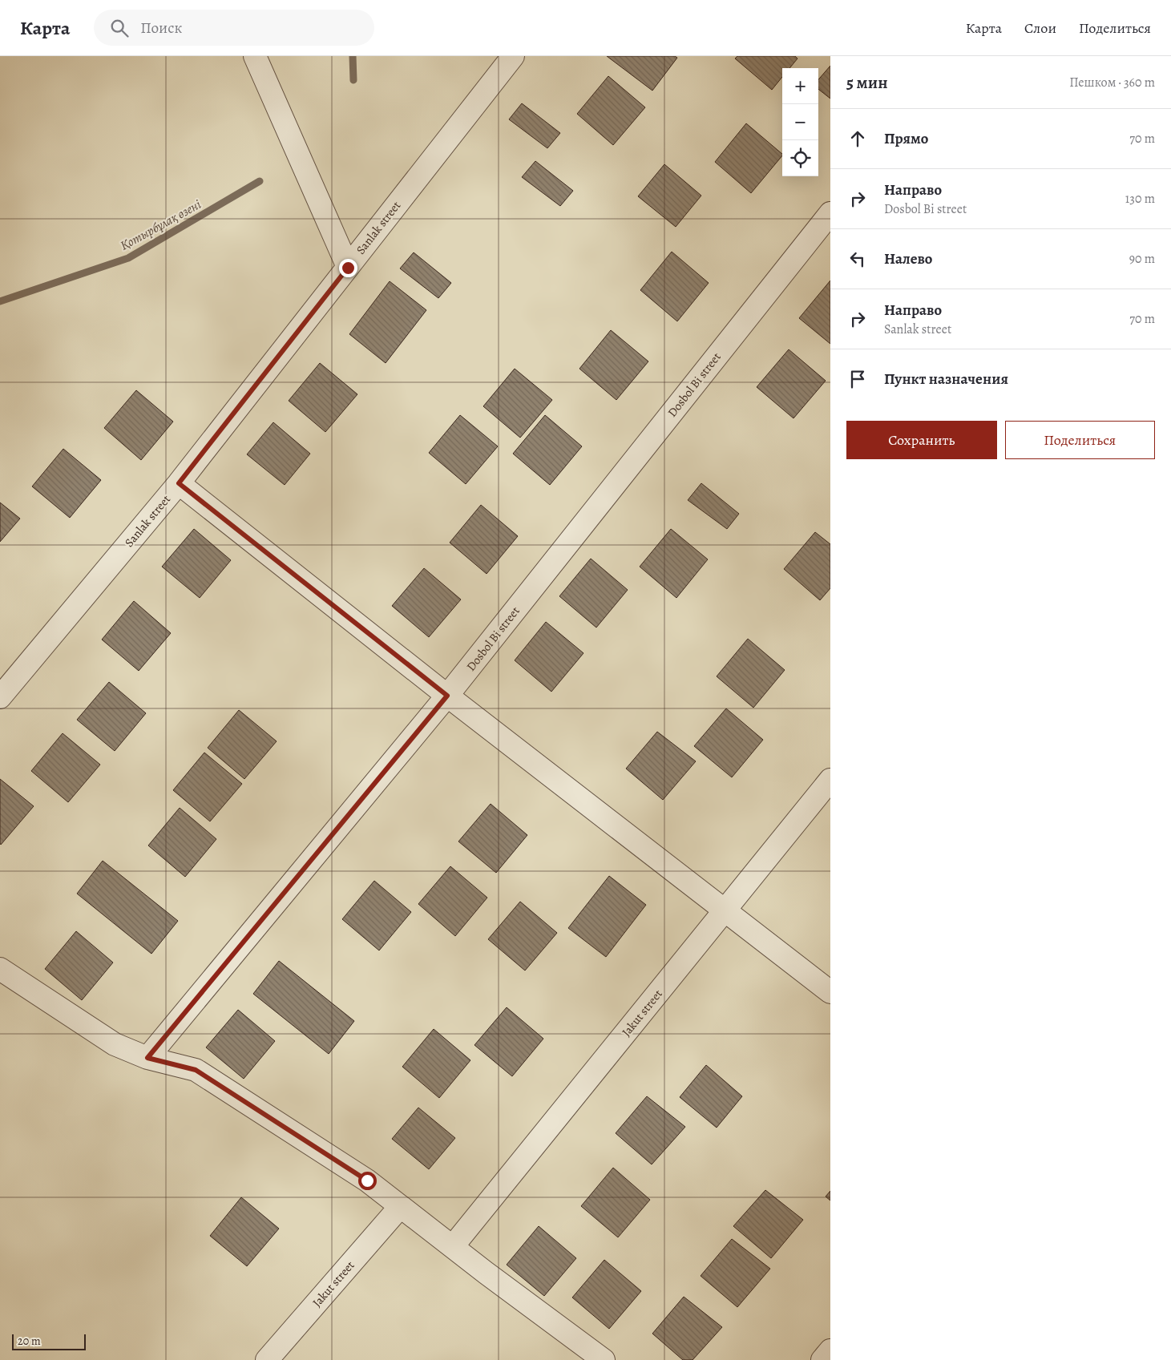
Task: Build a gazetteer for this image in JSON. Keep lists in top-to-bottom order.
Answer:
{
  "streets": {
    "street": ["Sanlak street", "Dosbol Bi street", "Jakut street"]
  },
  "water": ["Қотырбұлақ өзені"],
  "scale_bar": "20 m",
  "page": {
    "header": "Карта",
    "search": "Поиск",
    "nav": ["Карта", "Слои", "Поделиться"],
    "heading": ["5 мин", "Пешком · 360 m"],
    "map_buttons": ["+", "−"],
    "list": [
      ["Прямо", "70 m"],
      ["Направо", "Dosbol Bi street", "130 m"],
      ["Налево", "90 m"],
      ["Направо", "Sanlak street", "70 m"],
      "Пункт назначения"
    ],
    "buttons": ["Сохранить", "Поделиться"],
    "scale": "20 m"
  }
}
